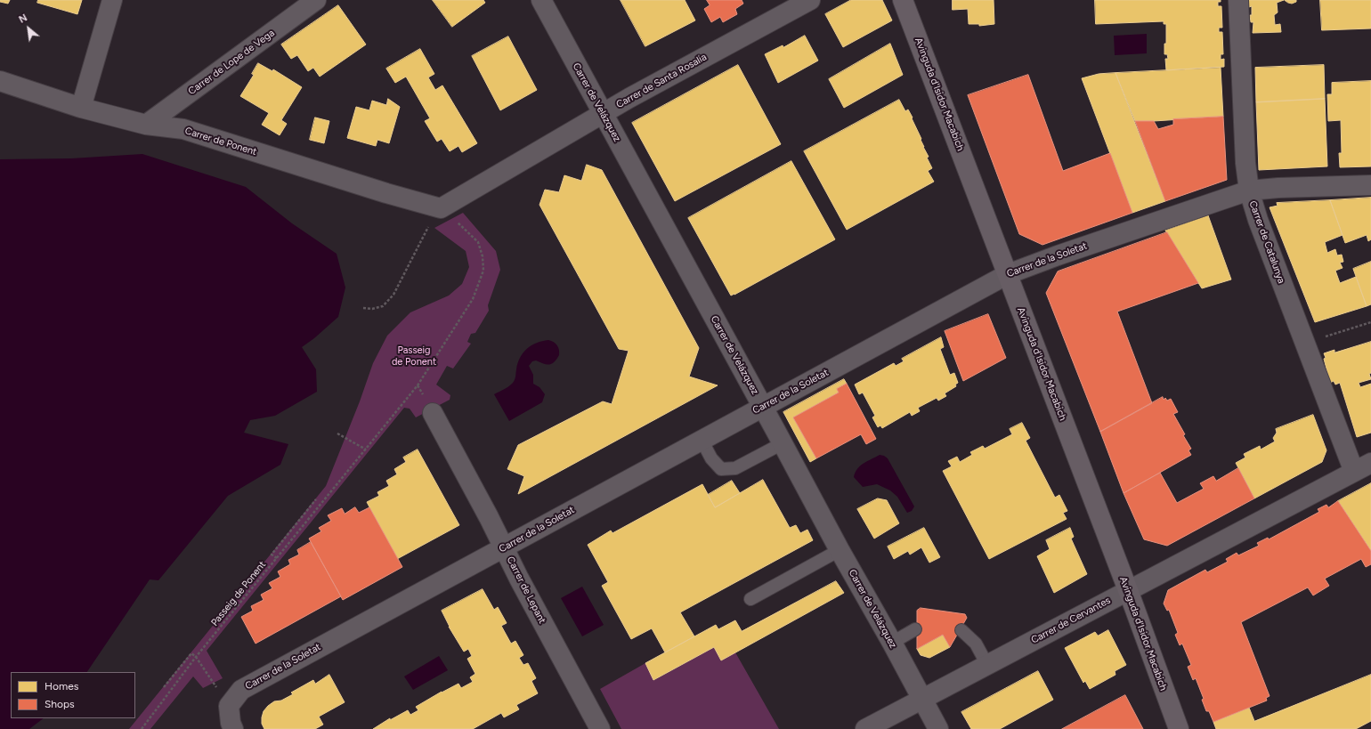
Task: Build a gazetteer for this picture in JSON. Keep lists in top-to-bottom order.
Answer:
{
  "streets": {
    "street": [
      "Carrer de Lope de Vega",
      "Carrer de Santa Rosalia",
      "Avinguda d'Isidor Macabich",
      "Carrer de Velázquez",
      "Carrer de Ponent",
      "Carrer de Catalunya",
      "Carrer de la Soletat",
      "Carrer de Lepant",
      "Carrer de Cervantes"
    ],
    "path": ["Passeig de Ponent"]
  },
  "crossings": [
    ["Carrer de Lope de Vega", "Carrer de Ponent"],
    ["Carrer de Santa Rosalia", "Carrer de Velázquez"],
    ["Carrer de Santa Rosalia", "Carrer de Ponent"],
    ["Carrer de Santa Rosalia", "Passeig de Ponent"],
    ["Avinguda d'Isidor Macabich", "Carrer de la Soletat"],
    ["Avinguda d'Isidor Macabich", "Carrer de Cervantes"],
    ["Carrer de Velázquez", "Carrer de la Soletat"],
    ["Carrer de Velázquez", "Carrer de Cervantes"],
    ["Carrer de Ponent", "Passeig de Ponent"],
    ["Carrer de Catalunya", "Carrer de la Soletat"],
    ["Carrer de Catalunya", "Carrer de Cervantes"],
    ["Carrer de la Soletat", "Carrer de Lepant"]
  ],
  "parks": ["Passeig de Ponent"],
  "legend": ["Homes", "Shops"],
  "north": "top left"
}
